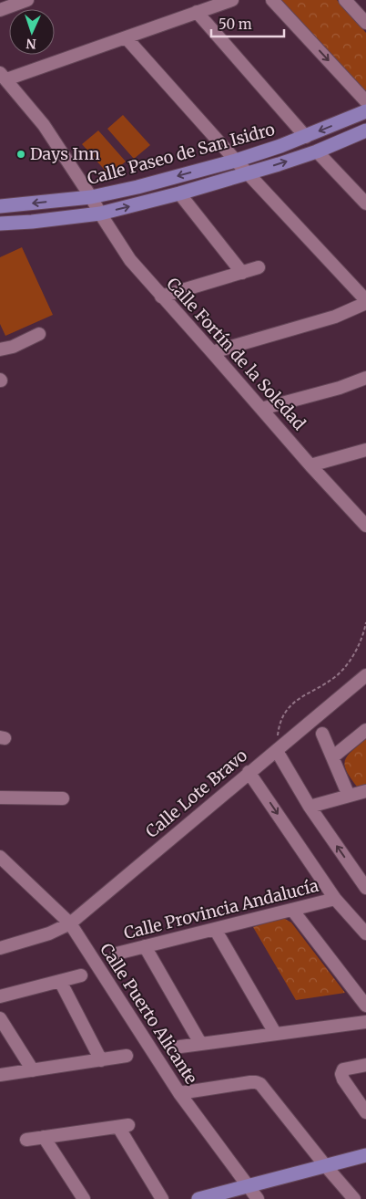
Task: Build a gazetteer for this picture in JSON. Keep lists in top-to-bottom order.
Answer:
{
  "streets": {
    "main road": ["Calle Paseo de San Isidro"],
    "street": [
      "Calle Fortín de la Soledad",
      "Calle Lote Bravo",
      "Calle Provincia Andalucía",
      "Calle Puerto Alicante"
    ]
  },
  "crossings": [
    ["Calle Paseo de San Isidro", "Calle Fortín de la Soledad"],
    ["Calle Lote Bravo", "Calle Puerto Alicante"]
  ],
  "places": ["Days Inn"],
  "scale_bar": "50 m",
  "north": "bottom"
}
